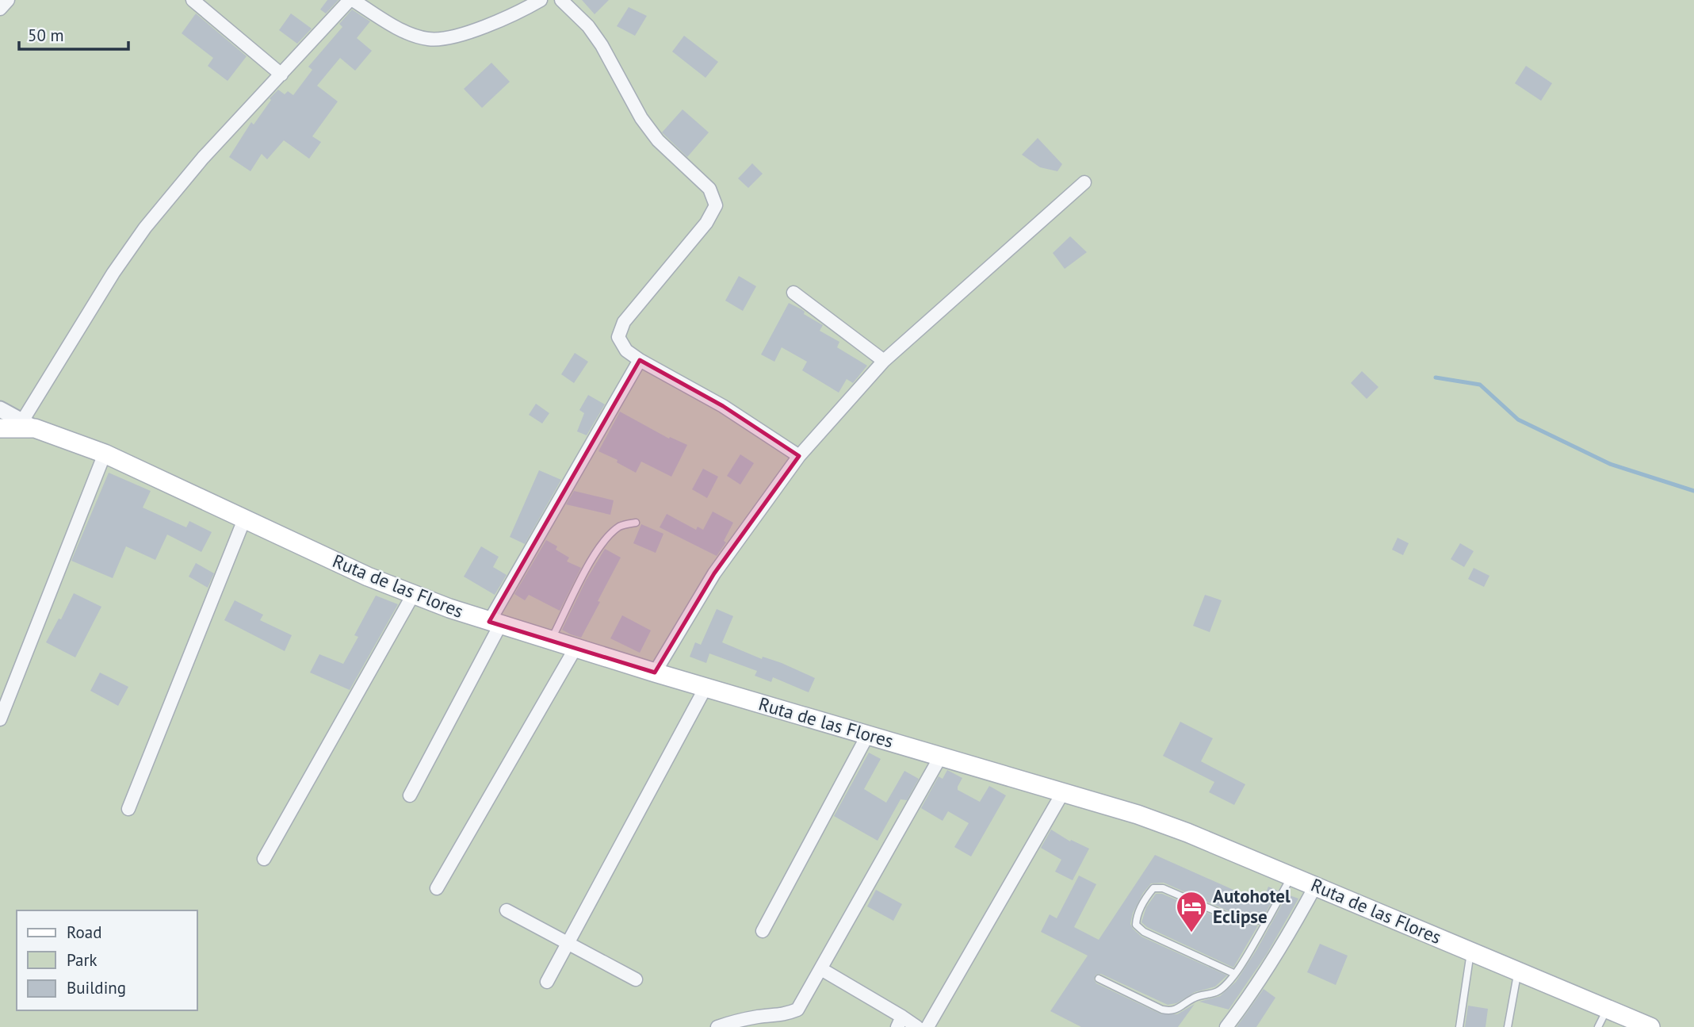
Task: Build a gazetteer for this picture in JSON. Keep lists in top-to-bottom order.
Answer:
{
  "streets": {
    "main road": ["Ruta de las Flores"]
  },
  "places": {
    "hotel": ["Autohotel Eclipse"]
  },
  "legend": ["Road", "Park", "Building"],
  "scale_bar": "50 m"
}
